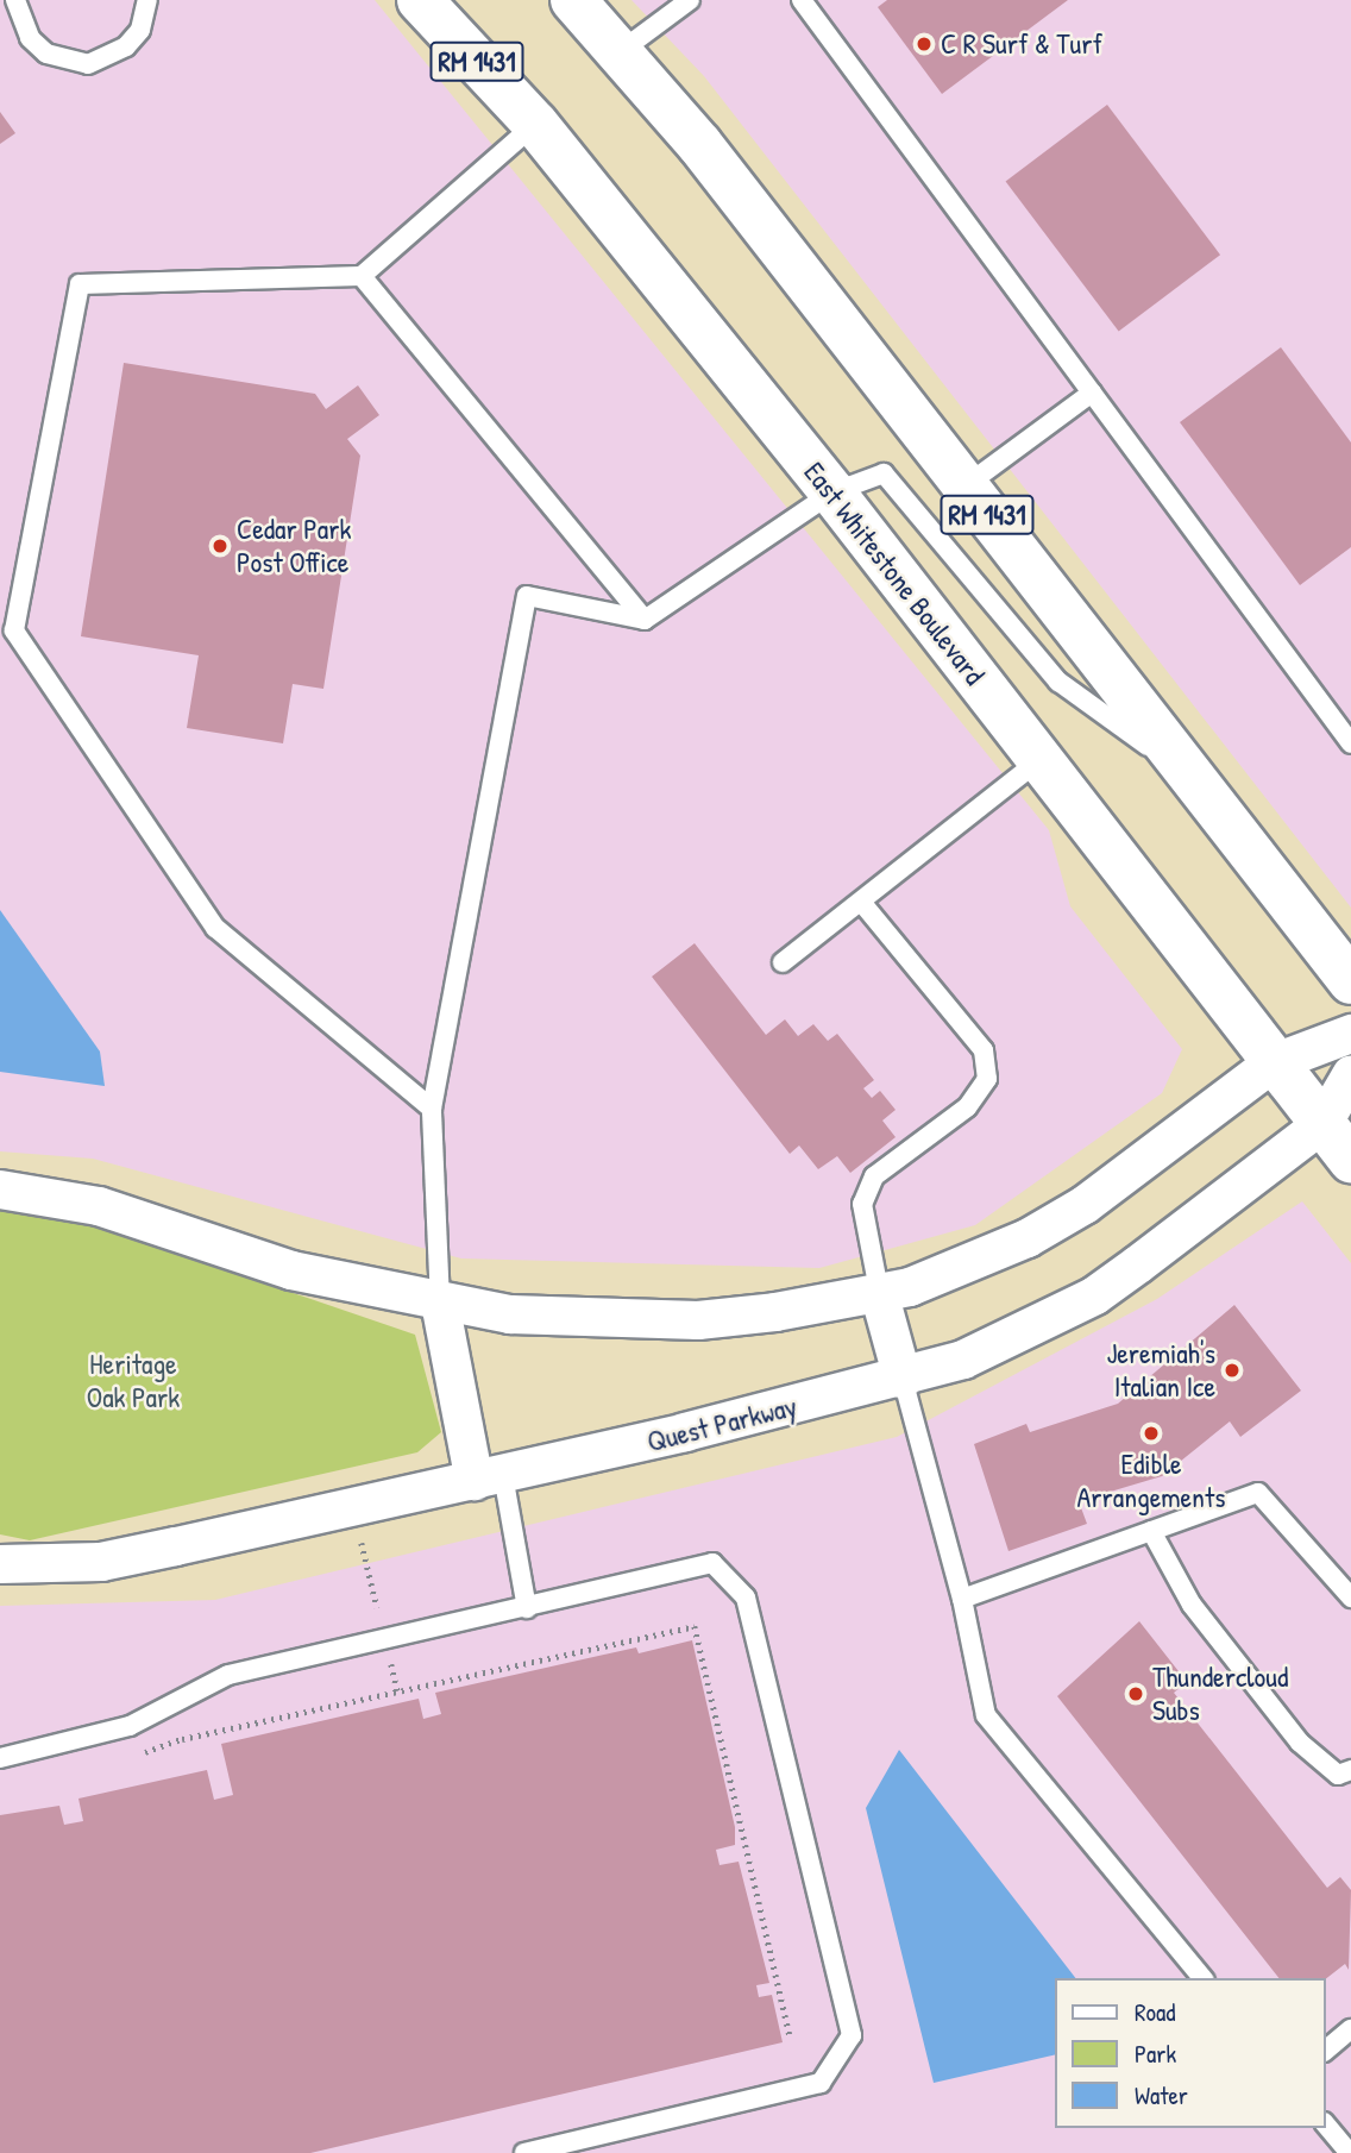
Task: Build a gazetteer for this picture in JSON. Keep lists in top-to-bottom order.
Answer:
{
  "streets": {
    "main road": ["RM 1431", "East Whitestone Boulevard"],
    "street": ["Quest Parkway"]
  },
  "crossings": [
    ["East Whitestone Boulevard", "Quest Parkway"]
  ],
  "parks": ["Heritage Oak Park"],
  "places": [
    "C R Surf & Turf",
    "Cedar Park Post Office",
    "Jeremiah's Italian Ice",
    "Edible Arrangements",
    "Thundercloud Subs"
  ],
  "legend": ["Road", "Park", "Water"]
}
